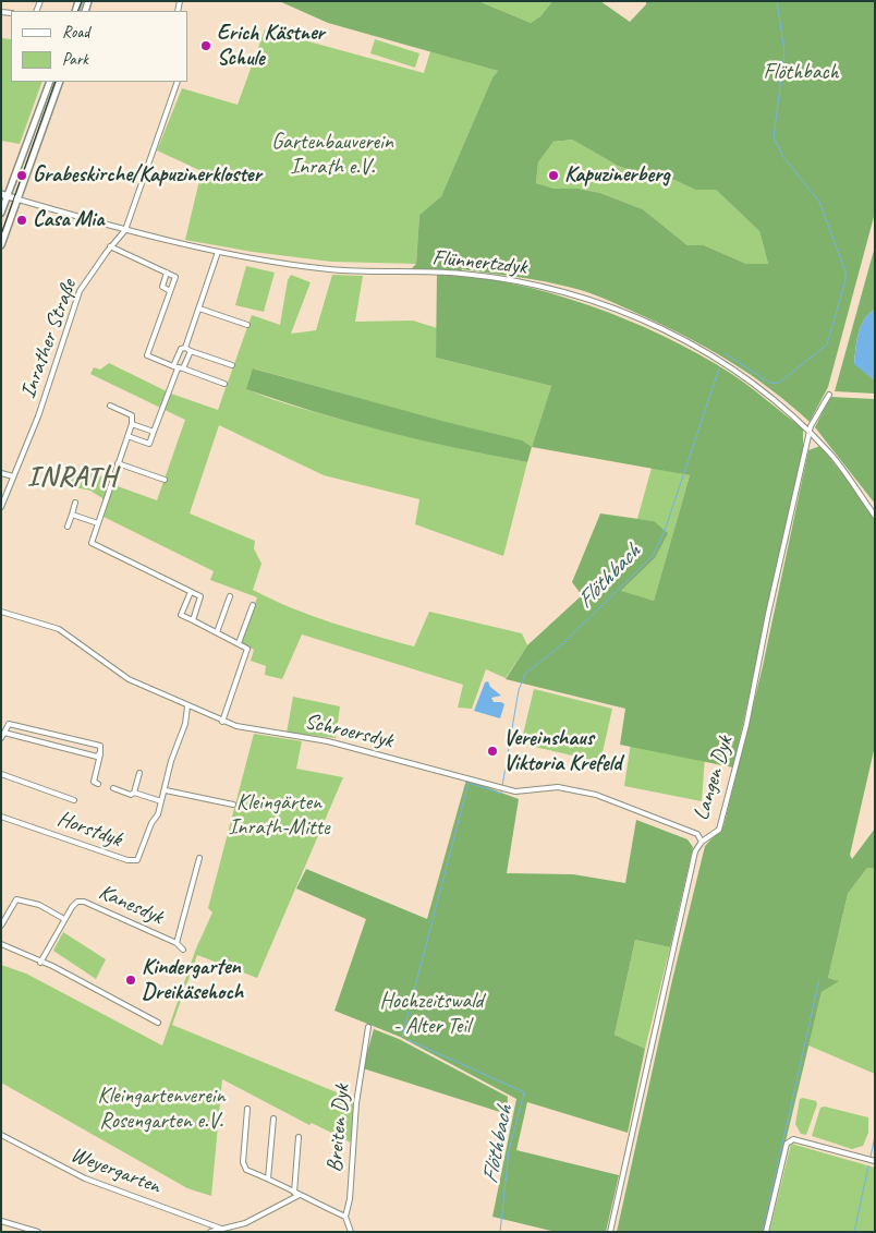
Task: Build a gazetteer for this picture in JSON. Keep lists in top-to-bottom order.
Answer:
{
  "streets": {
    "street": [
      "Flünnertzdyk",
      "Inrather Straße",
      "Schroersdyk",
      "Langen Dyk",
      "Horstdyk",
      "Kanesdyk",
      "Breiten Dyk",
      "Weyergarten"
    ]
  },
  "crossings": [
    ["Flünnertzdyk", "Inrather Straße"],
    ["Flünnertzdyk", "Langen Dyk"],
    ["Schroersdyk", "Langen Dyk"],
    ["Schroersdyk", "Horstdyk"]
  ],
  "districts": ["INRATH"],
  "water": ["Flöthbach"],
  "parks": [
    "Flöthbach",
    "Gartenbauverein Inrath e.V.",
    "Kleingärten Inrath-Mitte",
    "Hochzeitswald - Alter Teil",
    "Kleingartenverein Rosengarten e.V."
  ],
  "places": [
    "Erich Kästner Schule",
    "Grabeskirche/Kapuzinerkloster",
    "Kapuzinerberg",
    "Casa Mia",
    "Vereinshaus Viktoria Krefeld",
    "Kindergarten Dreikäsehoch"
  ],
  "legend": ["Road", "Park"]
}
